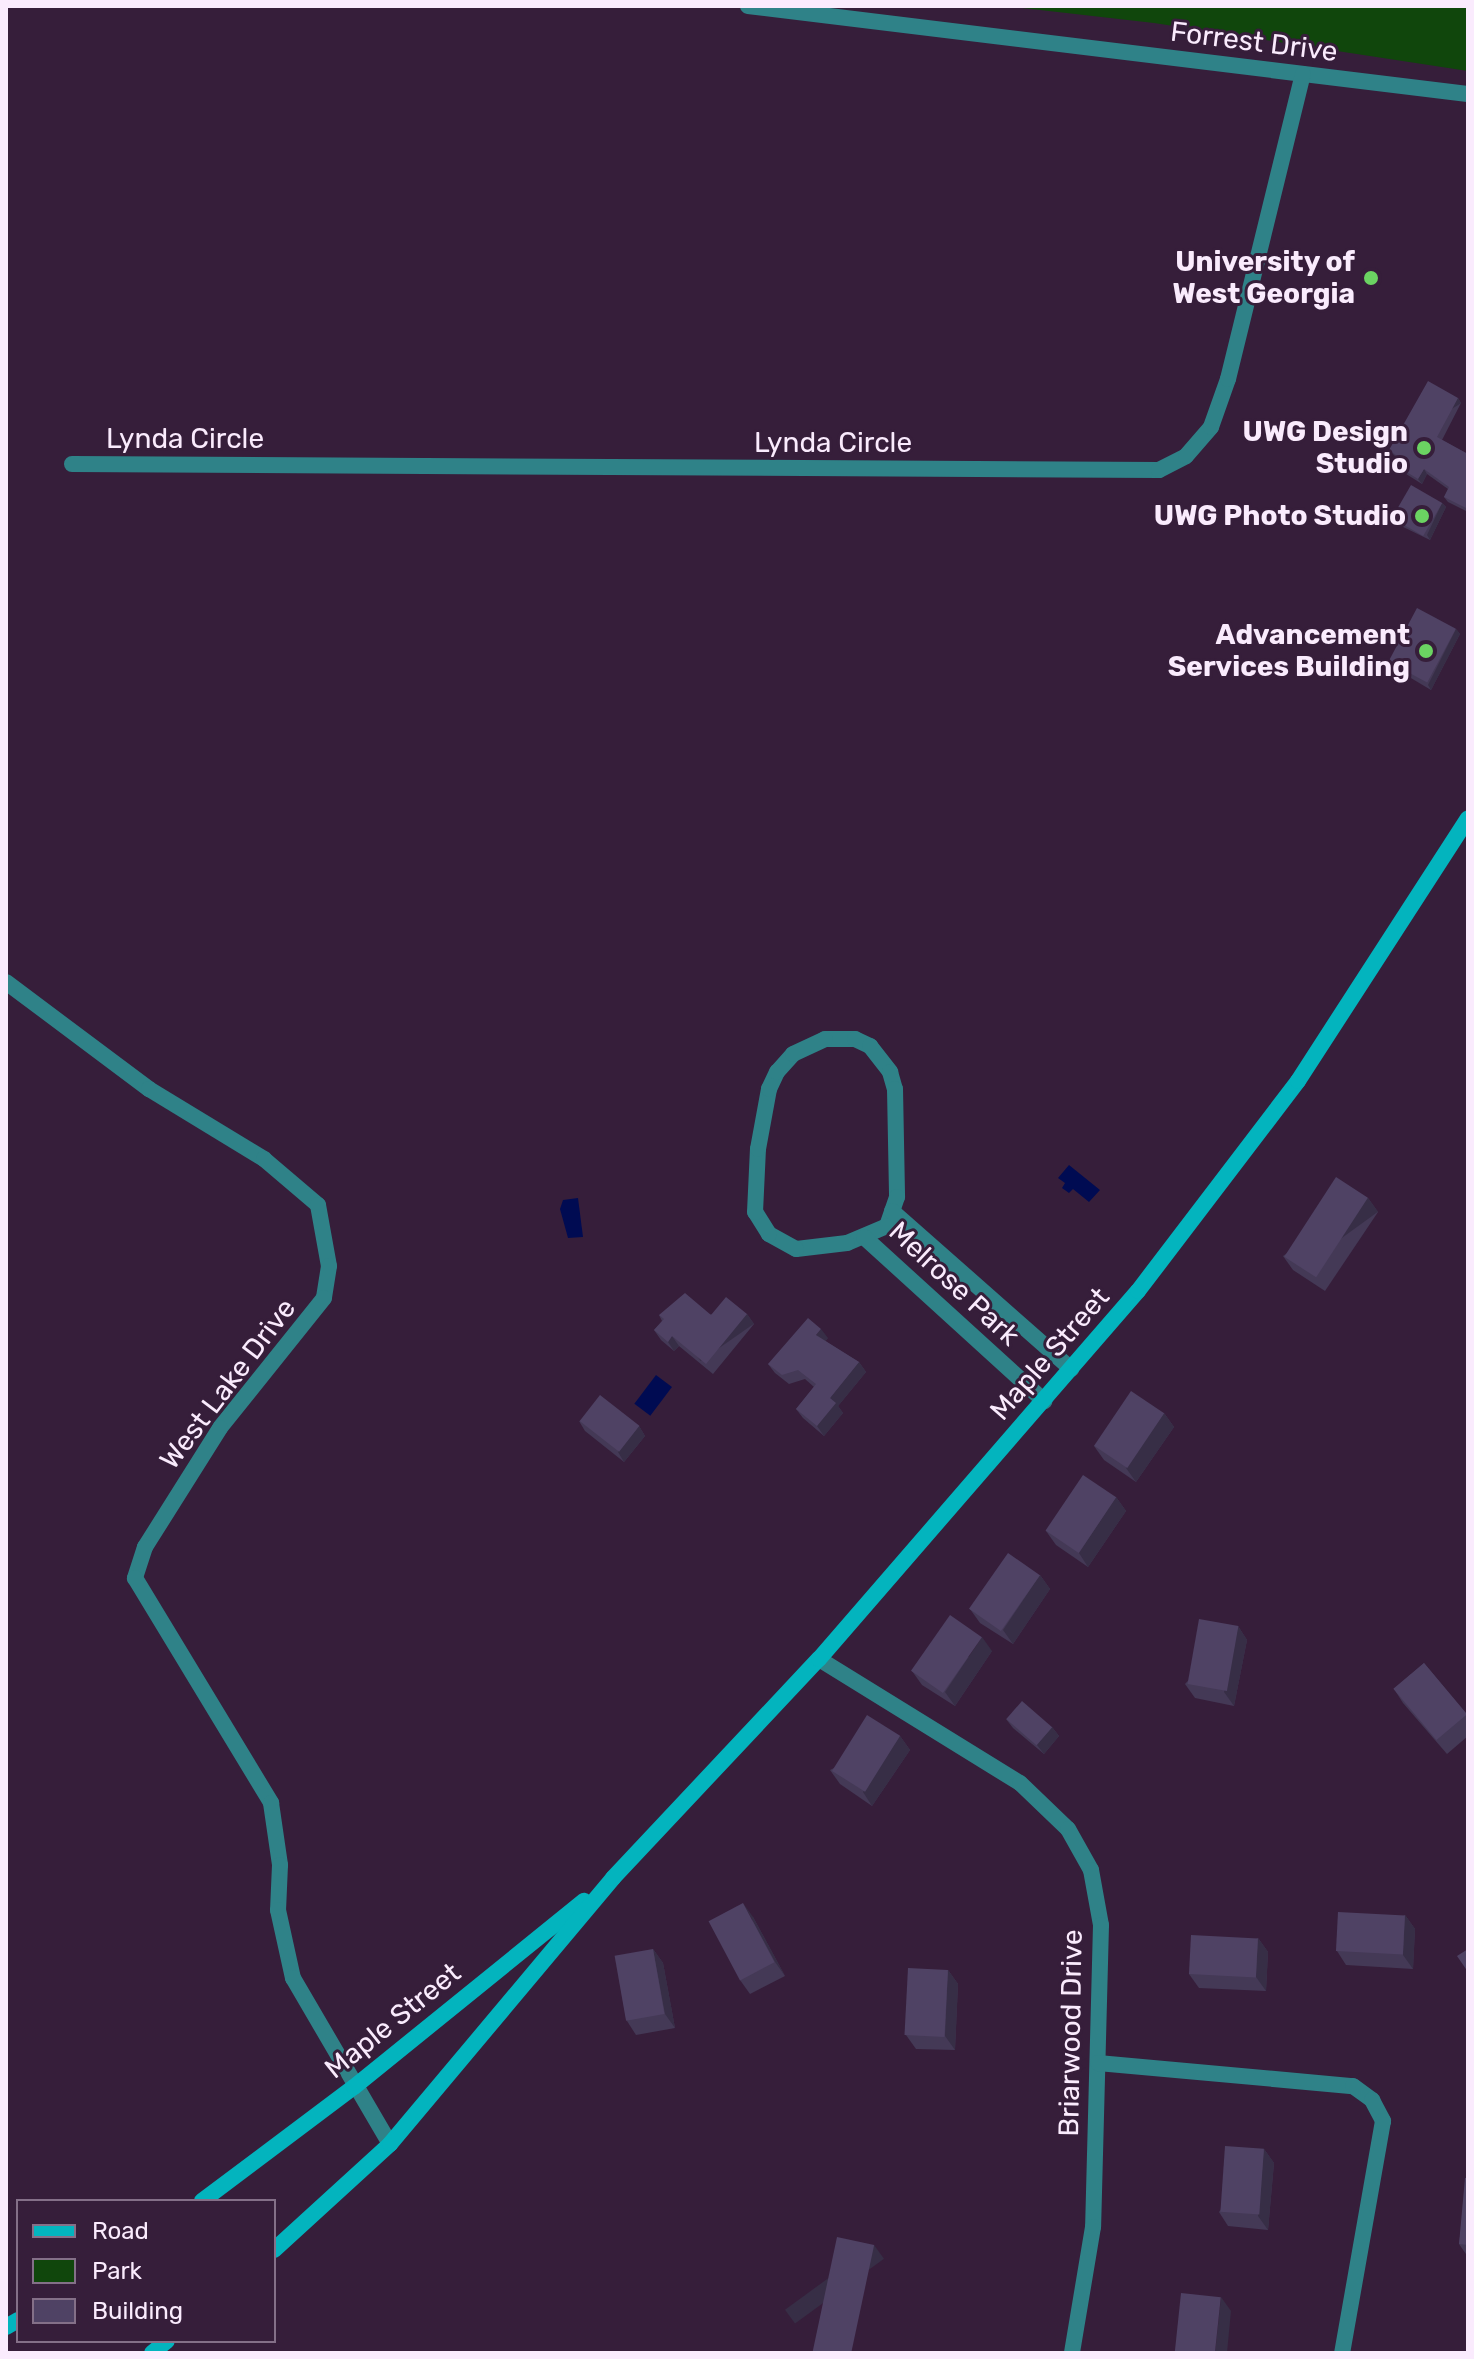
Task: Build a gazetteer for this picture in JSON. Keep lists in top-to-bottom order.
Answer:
{
  "streets": {
    "main road": ["Maple Street"],
    "street": [
      "Forrest Drive",
      "Lynda Circle",
      "Melrose Park",
      "West Lake Drive",
      "Briarwood Drive"
    ]
  },
  "crossings": [
    ["Forrest Drive", "Lynda Circle"],
    ["Melrose Park", "Maple Street"],
    ["Maple Street", "West Lake Drive"],
    ["Maple Street", "Briarwood Drive"]
  ],
  "places": [
    "University of West Georgia",
    "UWG Design Studio",
    "UWG Photo Studio",
    "Advancement Services Building"
  ],
  "legend": ["Road", "Park", "Building"]
}
